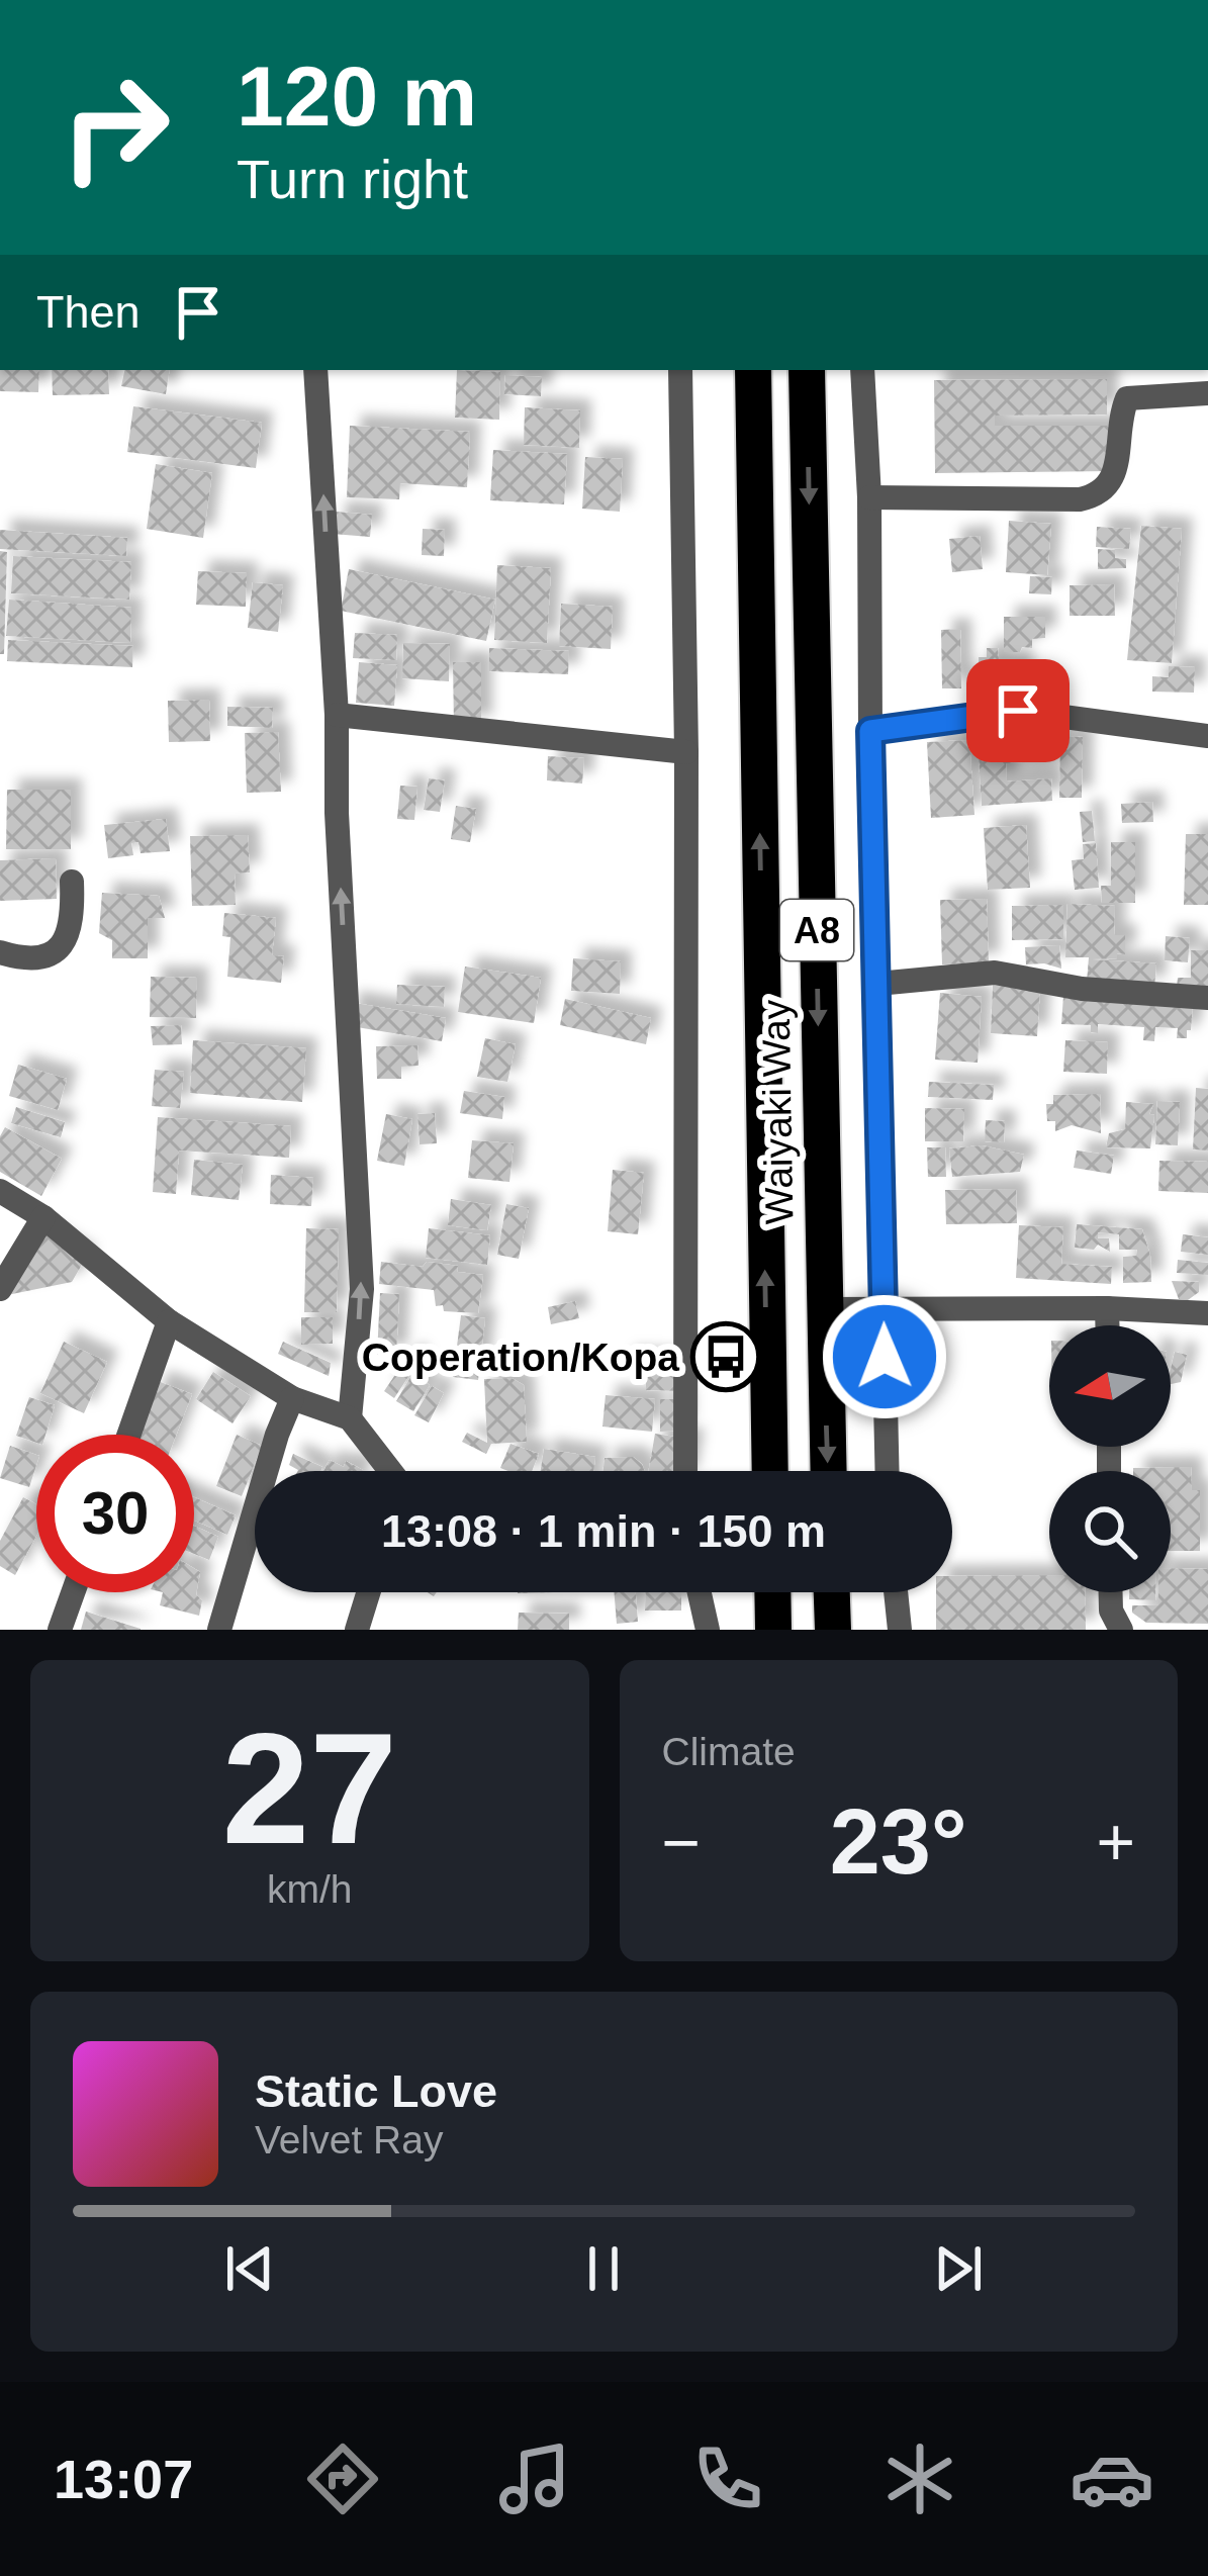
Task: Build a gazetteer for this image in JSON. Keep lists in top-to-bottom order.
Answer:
{
  "streets": {
    "highway": ["A8", "Waiyaki Way"]
  },
  "places": {
    "bus stop": ["Coperation/Kopa"]
  },
  "north": "left",
  "page": {
    "turn": ["120 m", "Turn right"],
    "then": "Then",
    "limit": "30",
    "trip": "13:08 · 1 min · 150 m",
    "tile": [
      ["27", "km/h"],
      "Climate"
    ],
    "heat": ["−", "23°", "+"],
    "song": ["Static Love", "Velvet Ray"],
    "tabs": "13:07"
  }
}
